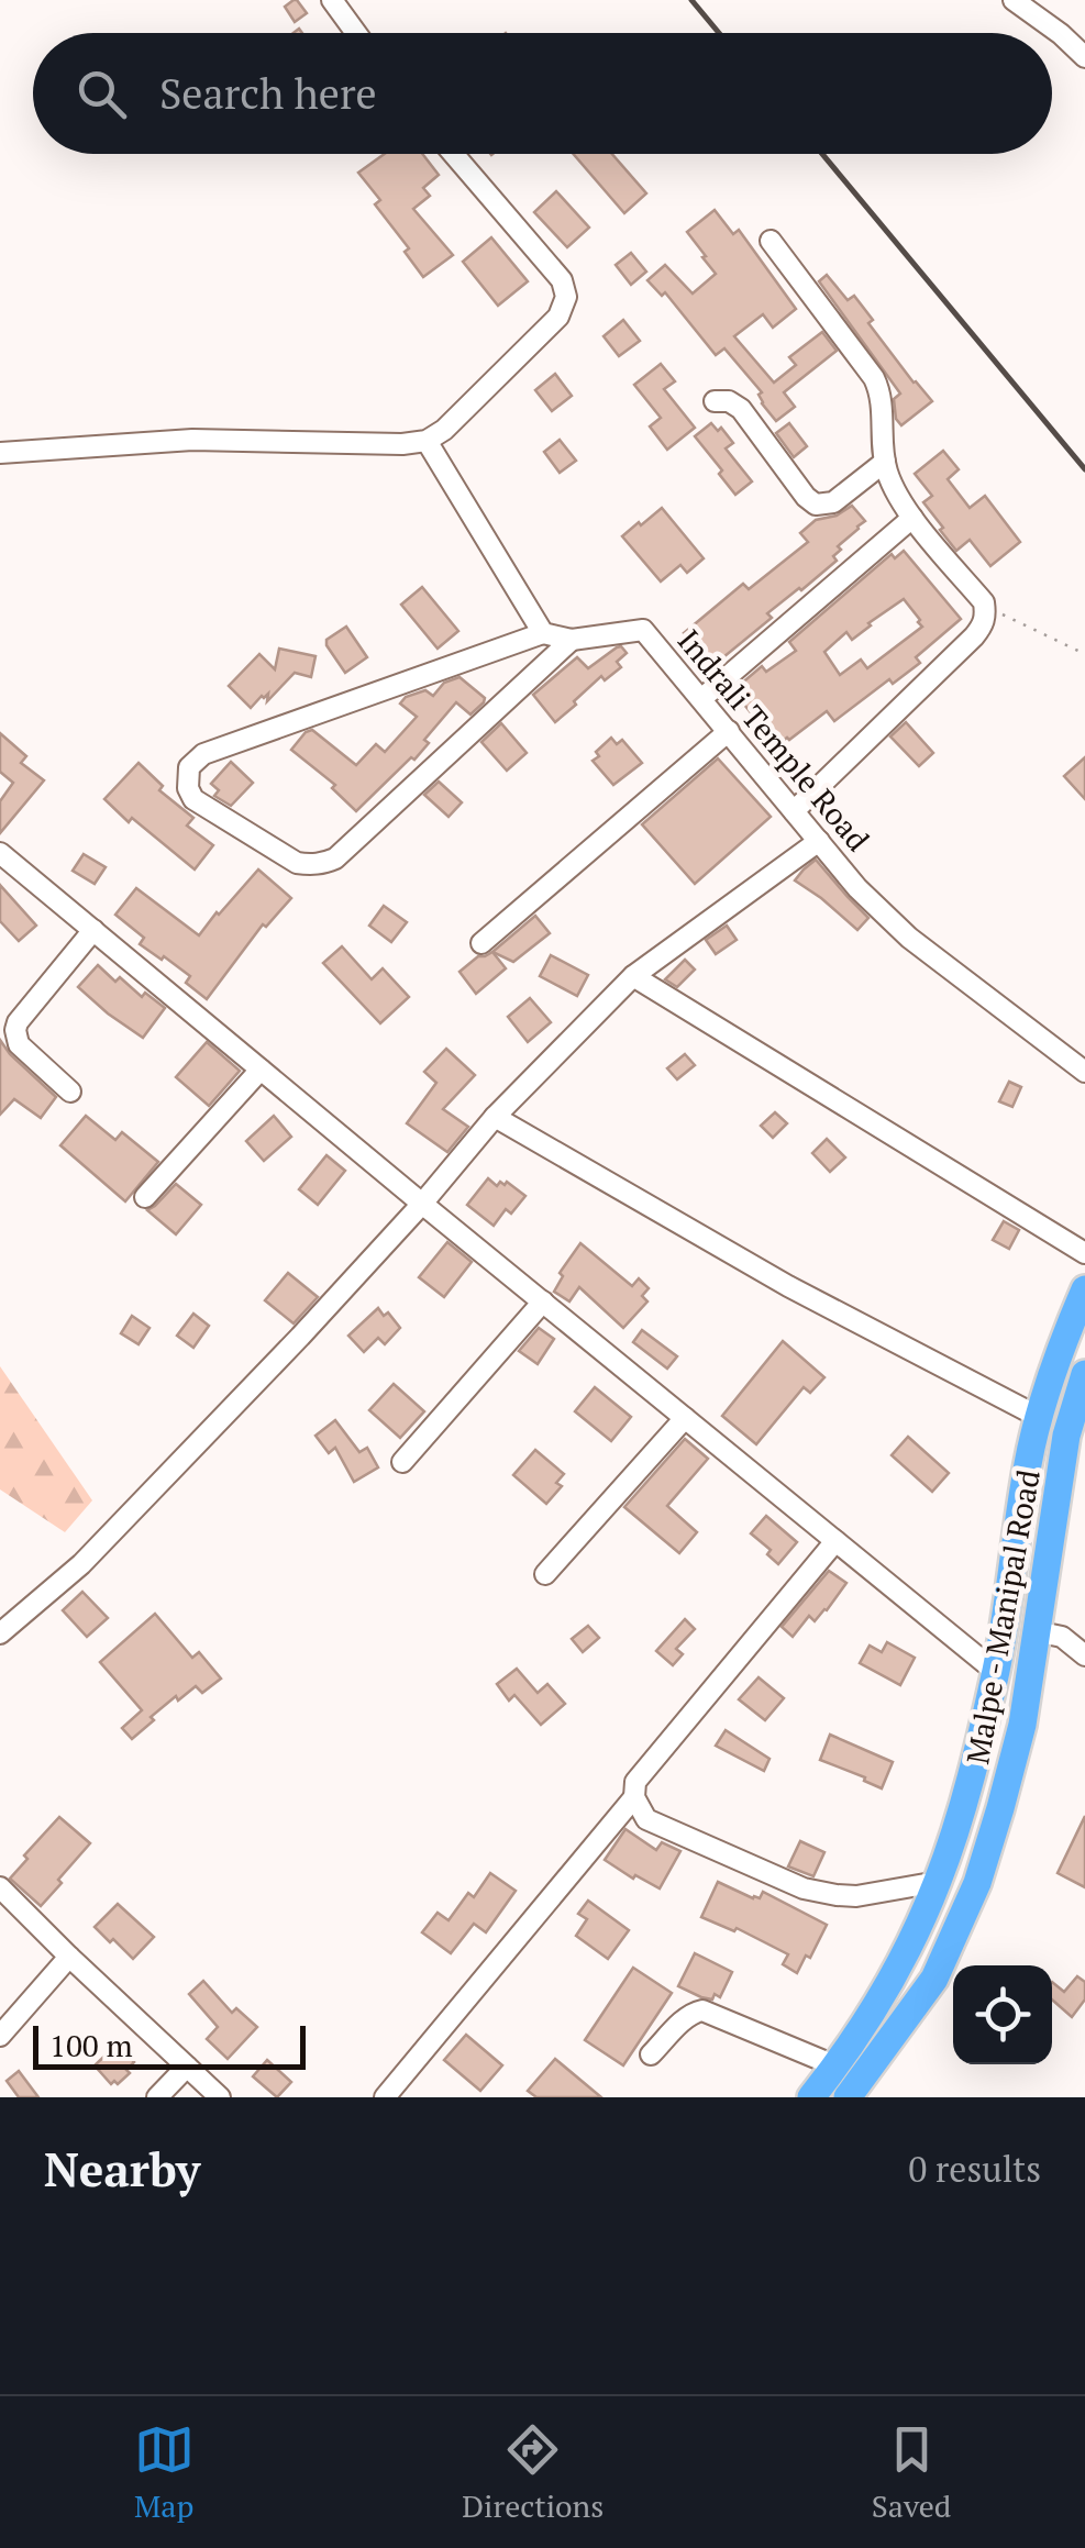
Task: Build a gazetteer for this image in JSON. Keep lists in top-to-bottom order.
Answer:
{
  "streets": {
    "highway": ["Malpe - Manipal Road"],
    "street": ["Indrali Temple Road"]
  },
  "scale_bar": "100 m",
  "page": {
    "search": "Search here",
    "scale": "100 m",
    "heading": ["Nearby", "0 results"],
    "nav": ["Map", "Directions", "Saved"]
  }
}
